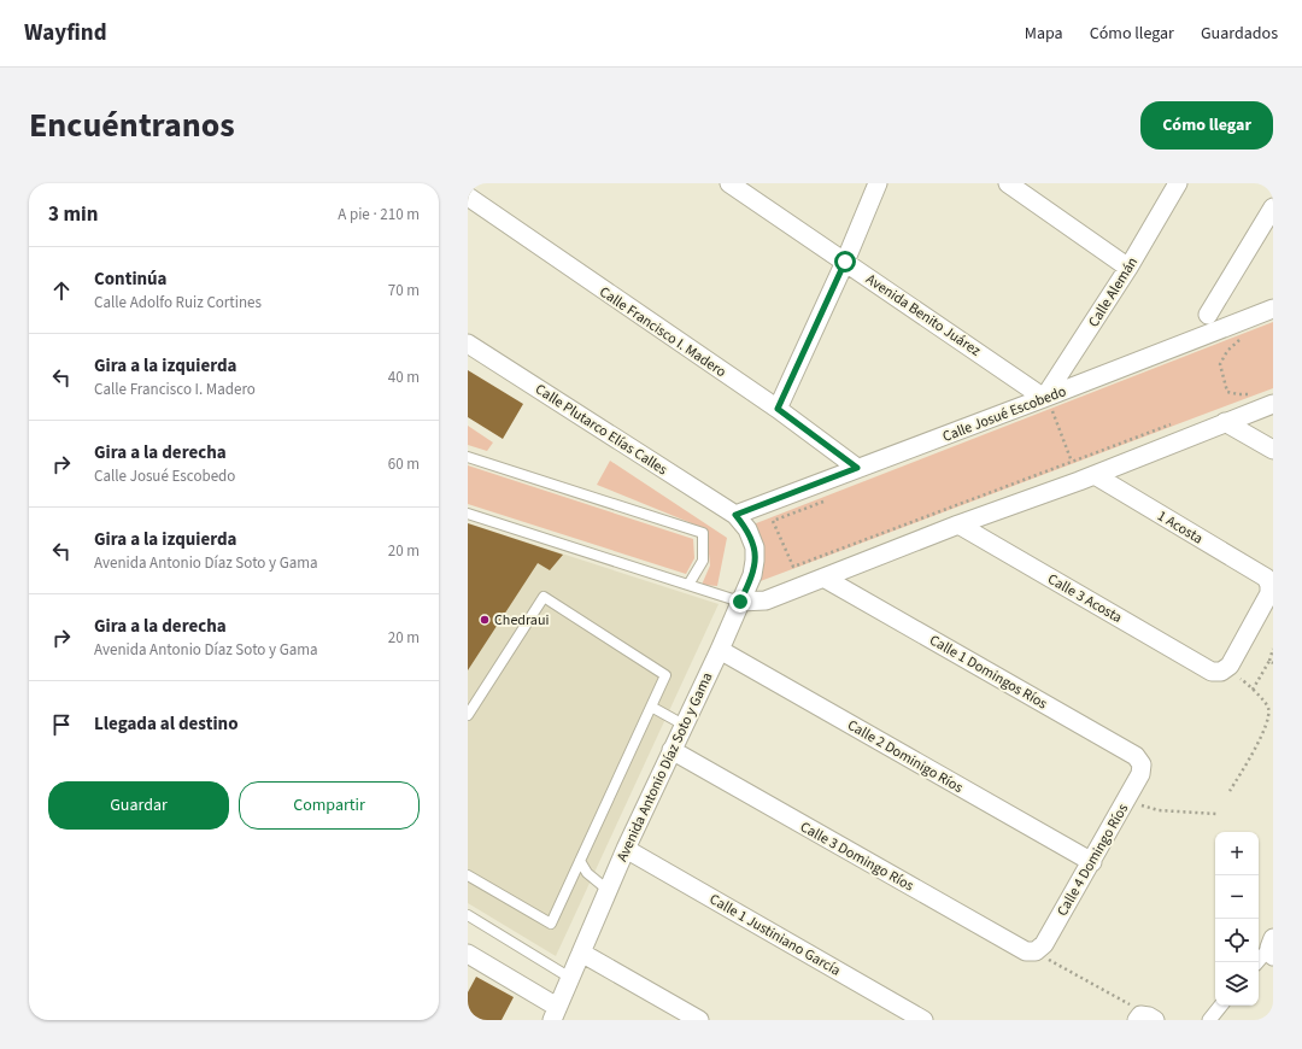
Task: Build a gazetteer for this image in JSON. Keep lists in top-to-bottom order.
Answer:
{
  "streets": {
    "street": [
      "Calle Alemán",
      "Avenida Benito Juárez",
      "Calle Francisco I. Madero",
      "Calle Josué Escobedo",
      "Calle Plutarco Elías Calles",
      "1 Acosta",
      "Calle 3 Acosta",
      "Calle 1 Domingos Ríos",
      "Calle 2 Dominigo Ríos",
      "Avenida Antonio Díaz Soto y Gama",
      "Calle 3 Domingo Ríos",
      "Calle 4 Domingo Ríos",
      "Calle 1 Justiniano García"
    ]
  },
  "crossings": [
    ["Calle Alemán", "Avenida Benito Juárez"],
    ["Calle Alemán", "Calle Josué Escobedo"],
    ["Avenida Benito Juárez", "Calle Josué Escobedo"],
    ["Calle Francisco I. Madero", "Calle Josué Escobedo"],
    ["Calle Josué Escobedo", "Calle Plutarco Elías Calles"],
    ["Calle Josué Escobedo", "Avenida Antonio Díaz Soto y Gama"],
    ["Calle Plutarco Elías Calles", "Avenida Antonio Díaz Soto y Gama"],
    ["1 Acosta", "Calle 3 Acosta"],
    ["Calle 1 Domingos Ríos", "Calle 4 Domingo Ríos"],
    ["Calle 2 Dominigo Ríos", "Avenida Antonio Díaz Soto y Gama"],
    ["Calle 2 Dominigo Ríos", "Calle 4 Domingo Ríos"],
    ["Avenida Antonio Díaz Soto y Gama", "Calle 3 Domingo Ríos"],
    ["Avenida Antonio Díaz Soto y Gama", "Calle 1 Justiniano García"],
    ["Calle 3 Domingo Ríos", "Calle 4 Domingo Ríos"]
  ],
  "places": ["Chedraui"],
  "page": {
    "header": "Wayfind",
    "nav": ["Mapa", "Cómo llegar", "Guardados"],
    "title": "Encuéntranos",
    "buttons": [
      "Cómo llegar",
      ["Guardar", "Compartir"]
    ],
    "heading": ["3 min", "A pie · 210 m"],
    "list": [
      ["Continúa", "Calle Adolfo Ruiz Cortines", "70 m"],
      ["Gira a la izquierda", "Calle Francisco I. Madero", "40 m"],
      ["Gira a la derecha", "Calle Josué Escobedo", "60 m"],
      ["Gira a la izquierda", "Avenida Antonio Díaz Soto y Gama", "20 m"],
      ["Gira a la derecha", "Avenida Antonio Díaz Soto y Gama", "20 m"],
      "Llegada al destino"
    ],
    "map_buttons": ["+", "−"]
  }
}
